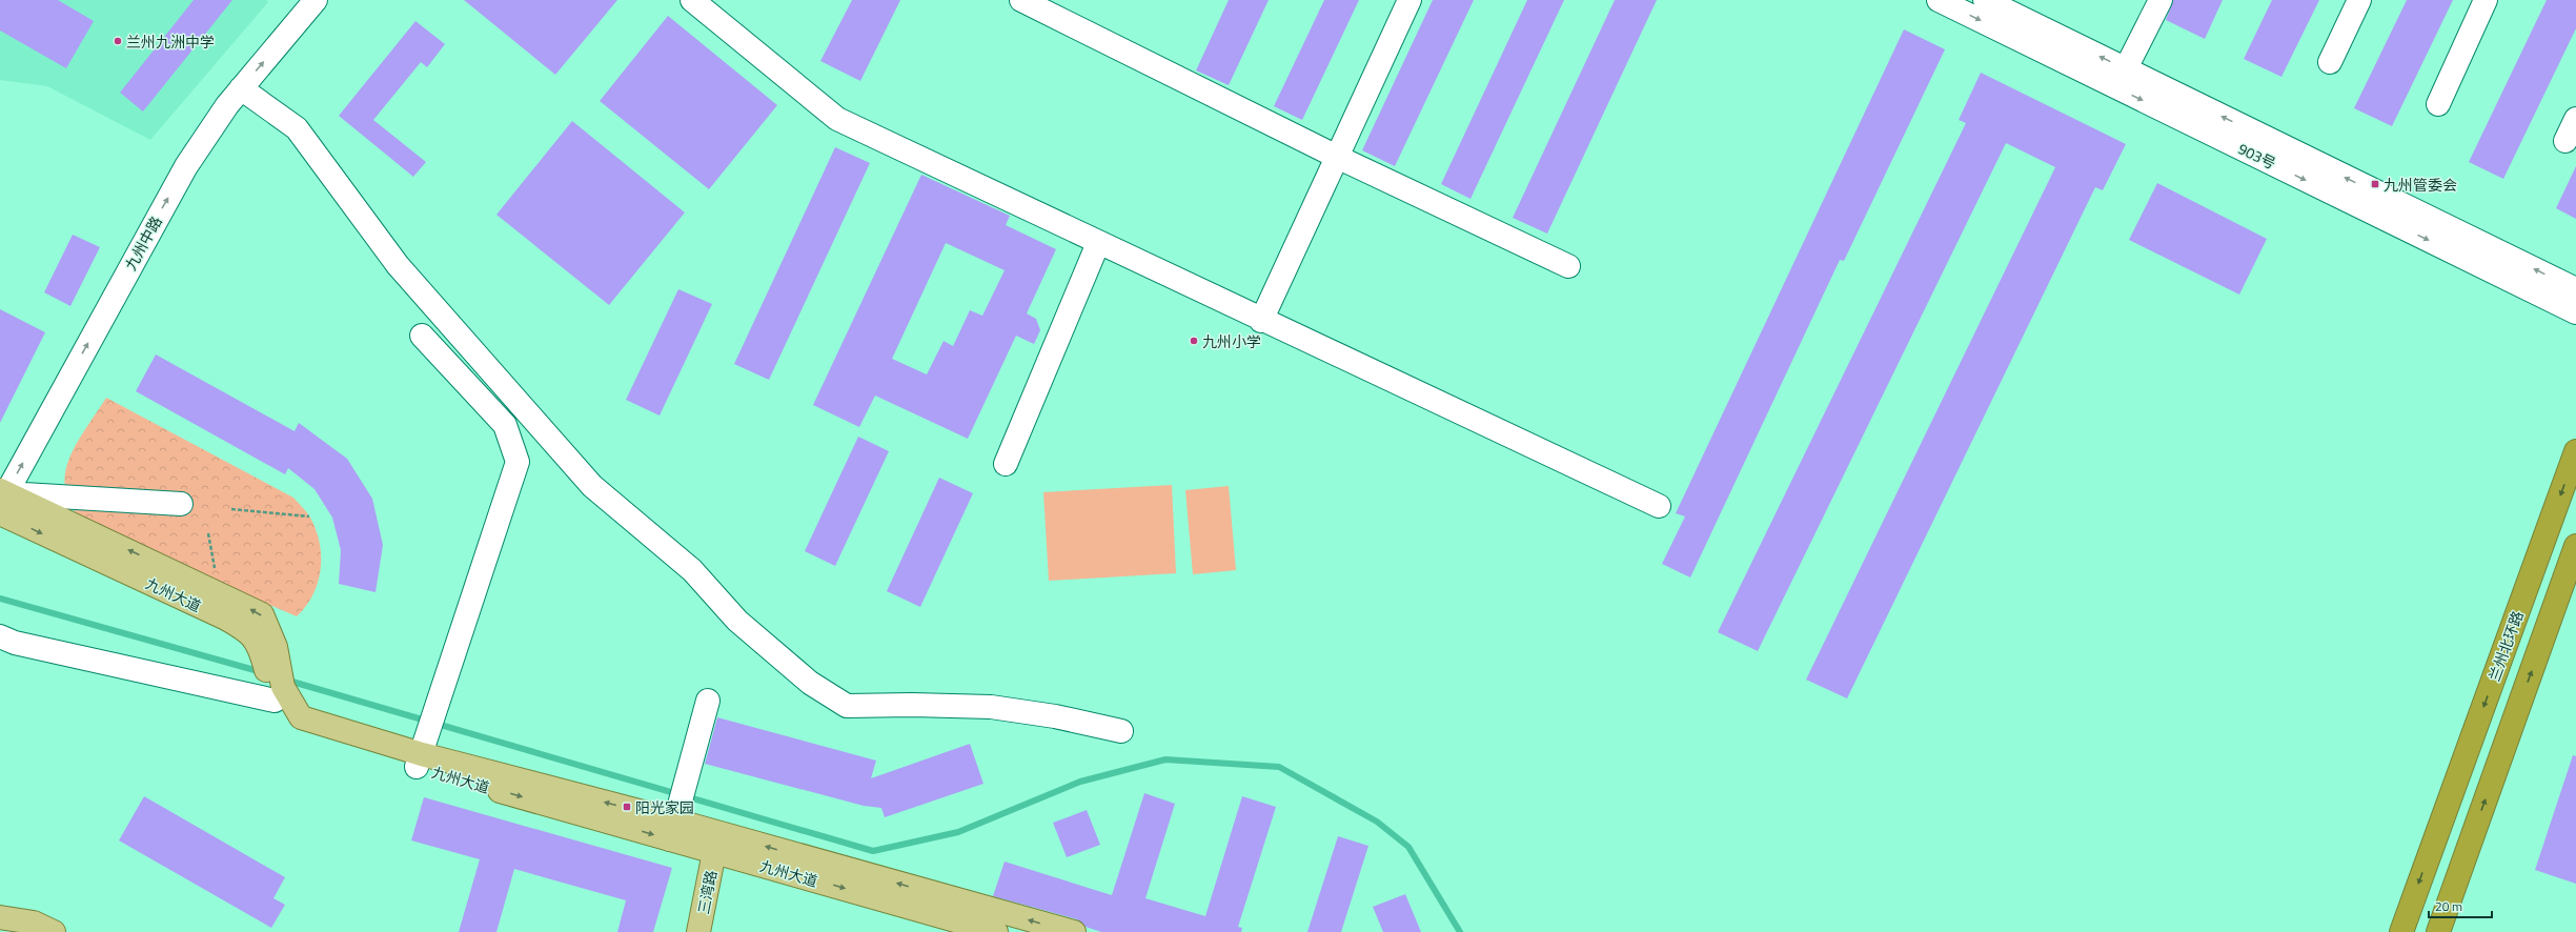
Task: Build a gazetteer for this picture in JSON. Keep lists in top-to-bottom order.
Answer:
{
  "streets": {
    "highway": ["兰州北环路"],
    "main road": ["九州大道", "三湾路"],
    "street": ["903号", "九州中路"]
  },
  "crossings": [
    ["九州中路", "九州大道"],
    ["九州大道", "三湾路"]
  ],
  "one_way": ["九州中路"],
  "places": {
    "other": ["兰州九洲中学", "九州小学"],
    "transit": ["九州管委会", "阳光家园"]
  },
  "scale_bar": "20 m"
}
